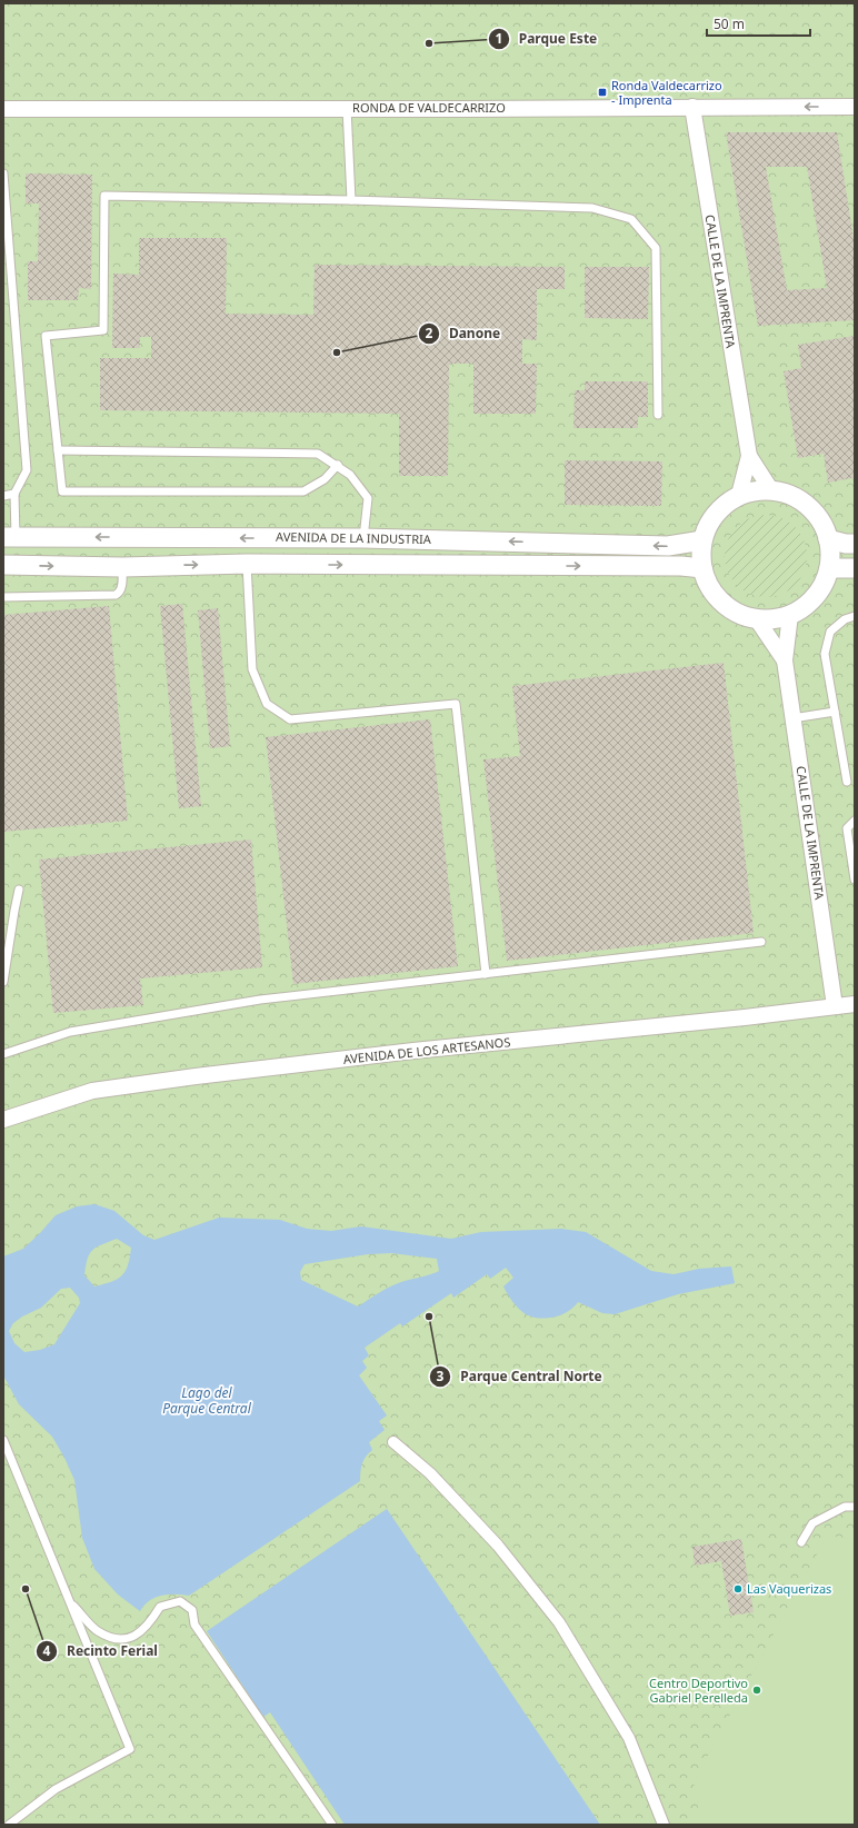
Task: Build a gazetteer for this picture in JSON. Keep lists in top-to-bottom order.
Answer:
{
  "streets": {
    "street": [
      "RONDA DE VALDECARRIZO",
      "CALLE DE LA IMPRENTA",
      "AVENIDA DE LA INDUSTRIA",
      "AVENIDA DE LOS ARTESANOS"
    ]
  },
  "crossings": [
    ["RONDA DE VALDECARRIZO", "CALLE DE LA IMPRENTA"],
    ["CALLE DE LA IMPRENTA", "AVENIDA DE LA INDUSTRIA"],
    ["CALLE DE LA IMPRENTA", "AVENIDA DE LOS ARTESANOS"]
  ],
  "water": ["Lago del Parque Central"],
  "places": {
    "other": [
      "Parque Este",
      "Danone",
      "Parque Central Norte",
      "Recinto Ferial",
      "Las Vaquerizas",
      "Centro Deportivo Gabriel Perelleda"
    ],
    "transit": ["Ronda Valdecarrizo - Imprenta"]
  },
  "scale_bar": "50 m"
}
